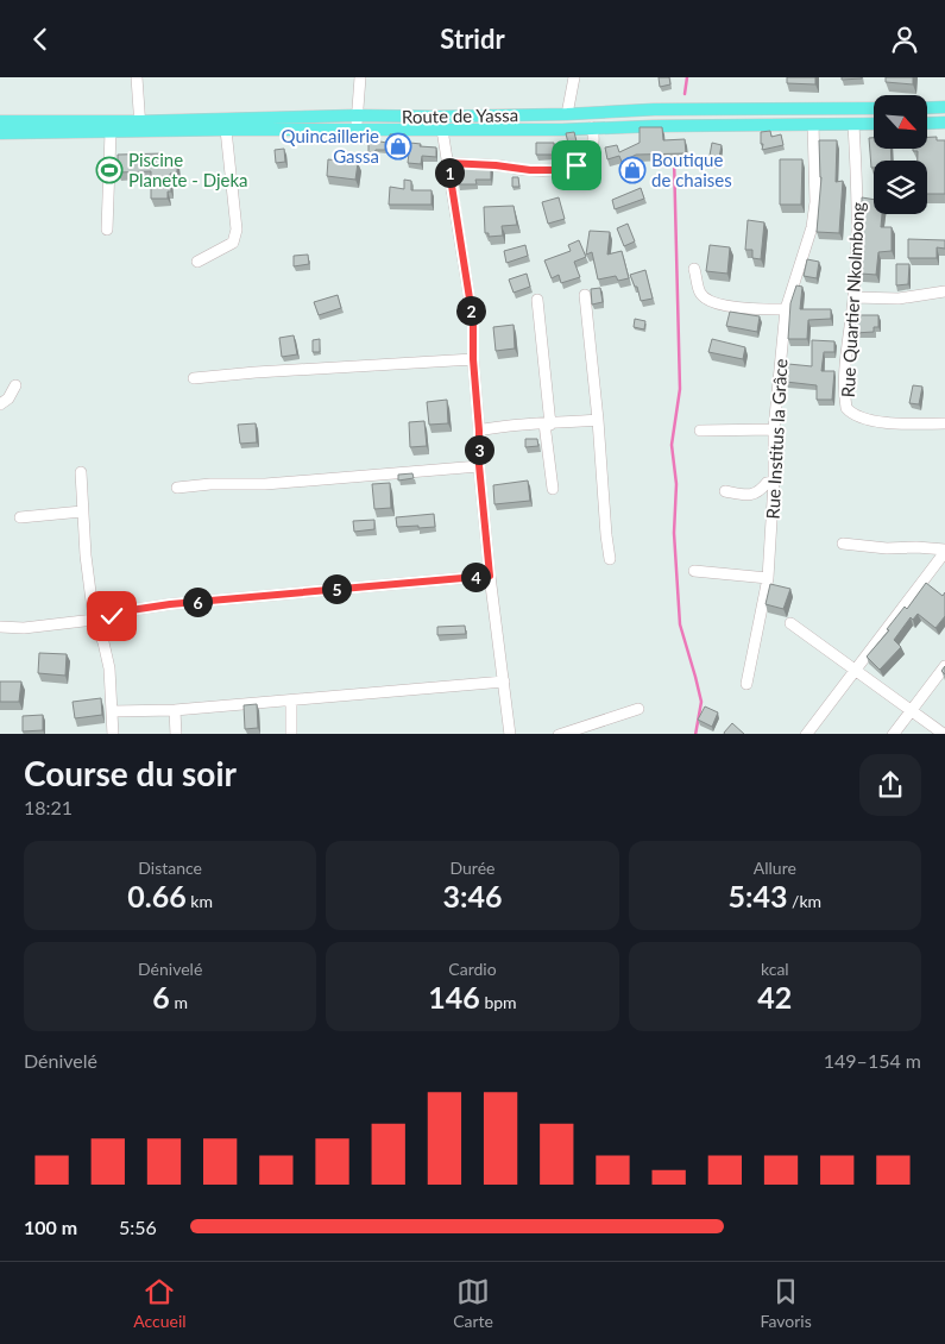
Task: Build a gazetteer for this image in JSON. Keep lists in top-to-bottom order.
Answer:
{
  "streets": {
    "main road": ["Route de Yassa"],
    "street": ["Rue Quartier Nkolmbong", "Rue Institus la Grâce"]
  },
  "crossings": [
    ["Route de Yassa", "Rue Quartier Nkolmbong"],
    ["Route de Yassa", "Rue Institus la Grâce"]
  ],
  "places": {
    "shop": ["Quincaillerie Gassa", "Boutique de chaises"],
    "sports": ["Piscine Planete - Djeka"]
  },
  "north": "bottom right",
  "page": {
    "header": "Stridr",
    "pins": [
      "1",
      "2",
      "3",
      "4",
      "5",
      "6"
    ],
    "heading": ["Course du soir", "18:21"],
    "stats": [
      ["Distance", "0.66 km"],
      ["Durée", "3:46"],
      ["Allure", "5:43 /km"],
      ["Dénivelé", "6 m"],
      ["Cardio", "146 bpm"],
      ["kcal", "42"]
    ],
    "chart": ["Dénivelé", "149–154 m"],
    "list": [
      {
        "name": "100 m",
        "note": "5:56"
      }
    ],
    "tabs": ["Accueil", "Carte", "Favoris"]
  }
}
